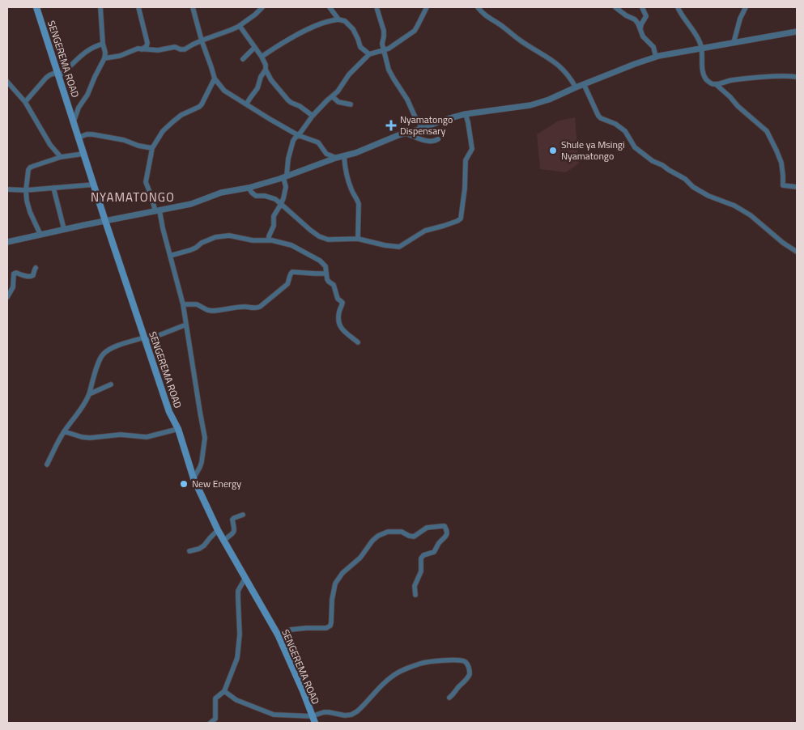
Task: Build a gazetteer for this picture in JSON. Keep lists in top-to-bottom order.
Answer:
{
  "streets": {
    "main road": ["SENGEREMA ROAD"]
  },
  "districts": ["NYAMATONGO"],
  "places": {
    "health": ["Nyamatongo Dispensary"],
    "other": ["Shule ya Msingi Nyamatongo", "New Energy"]
  }
}
